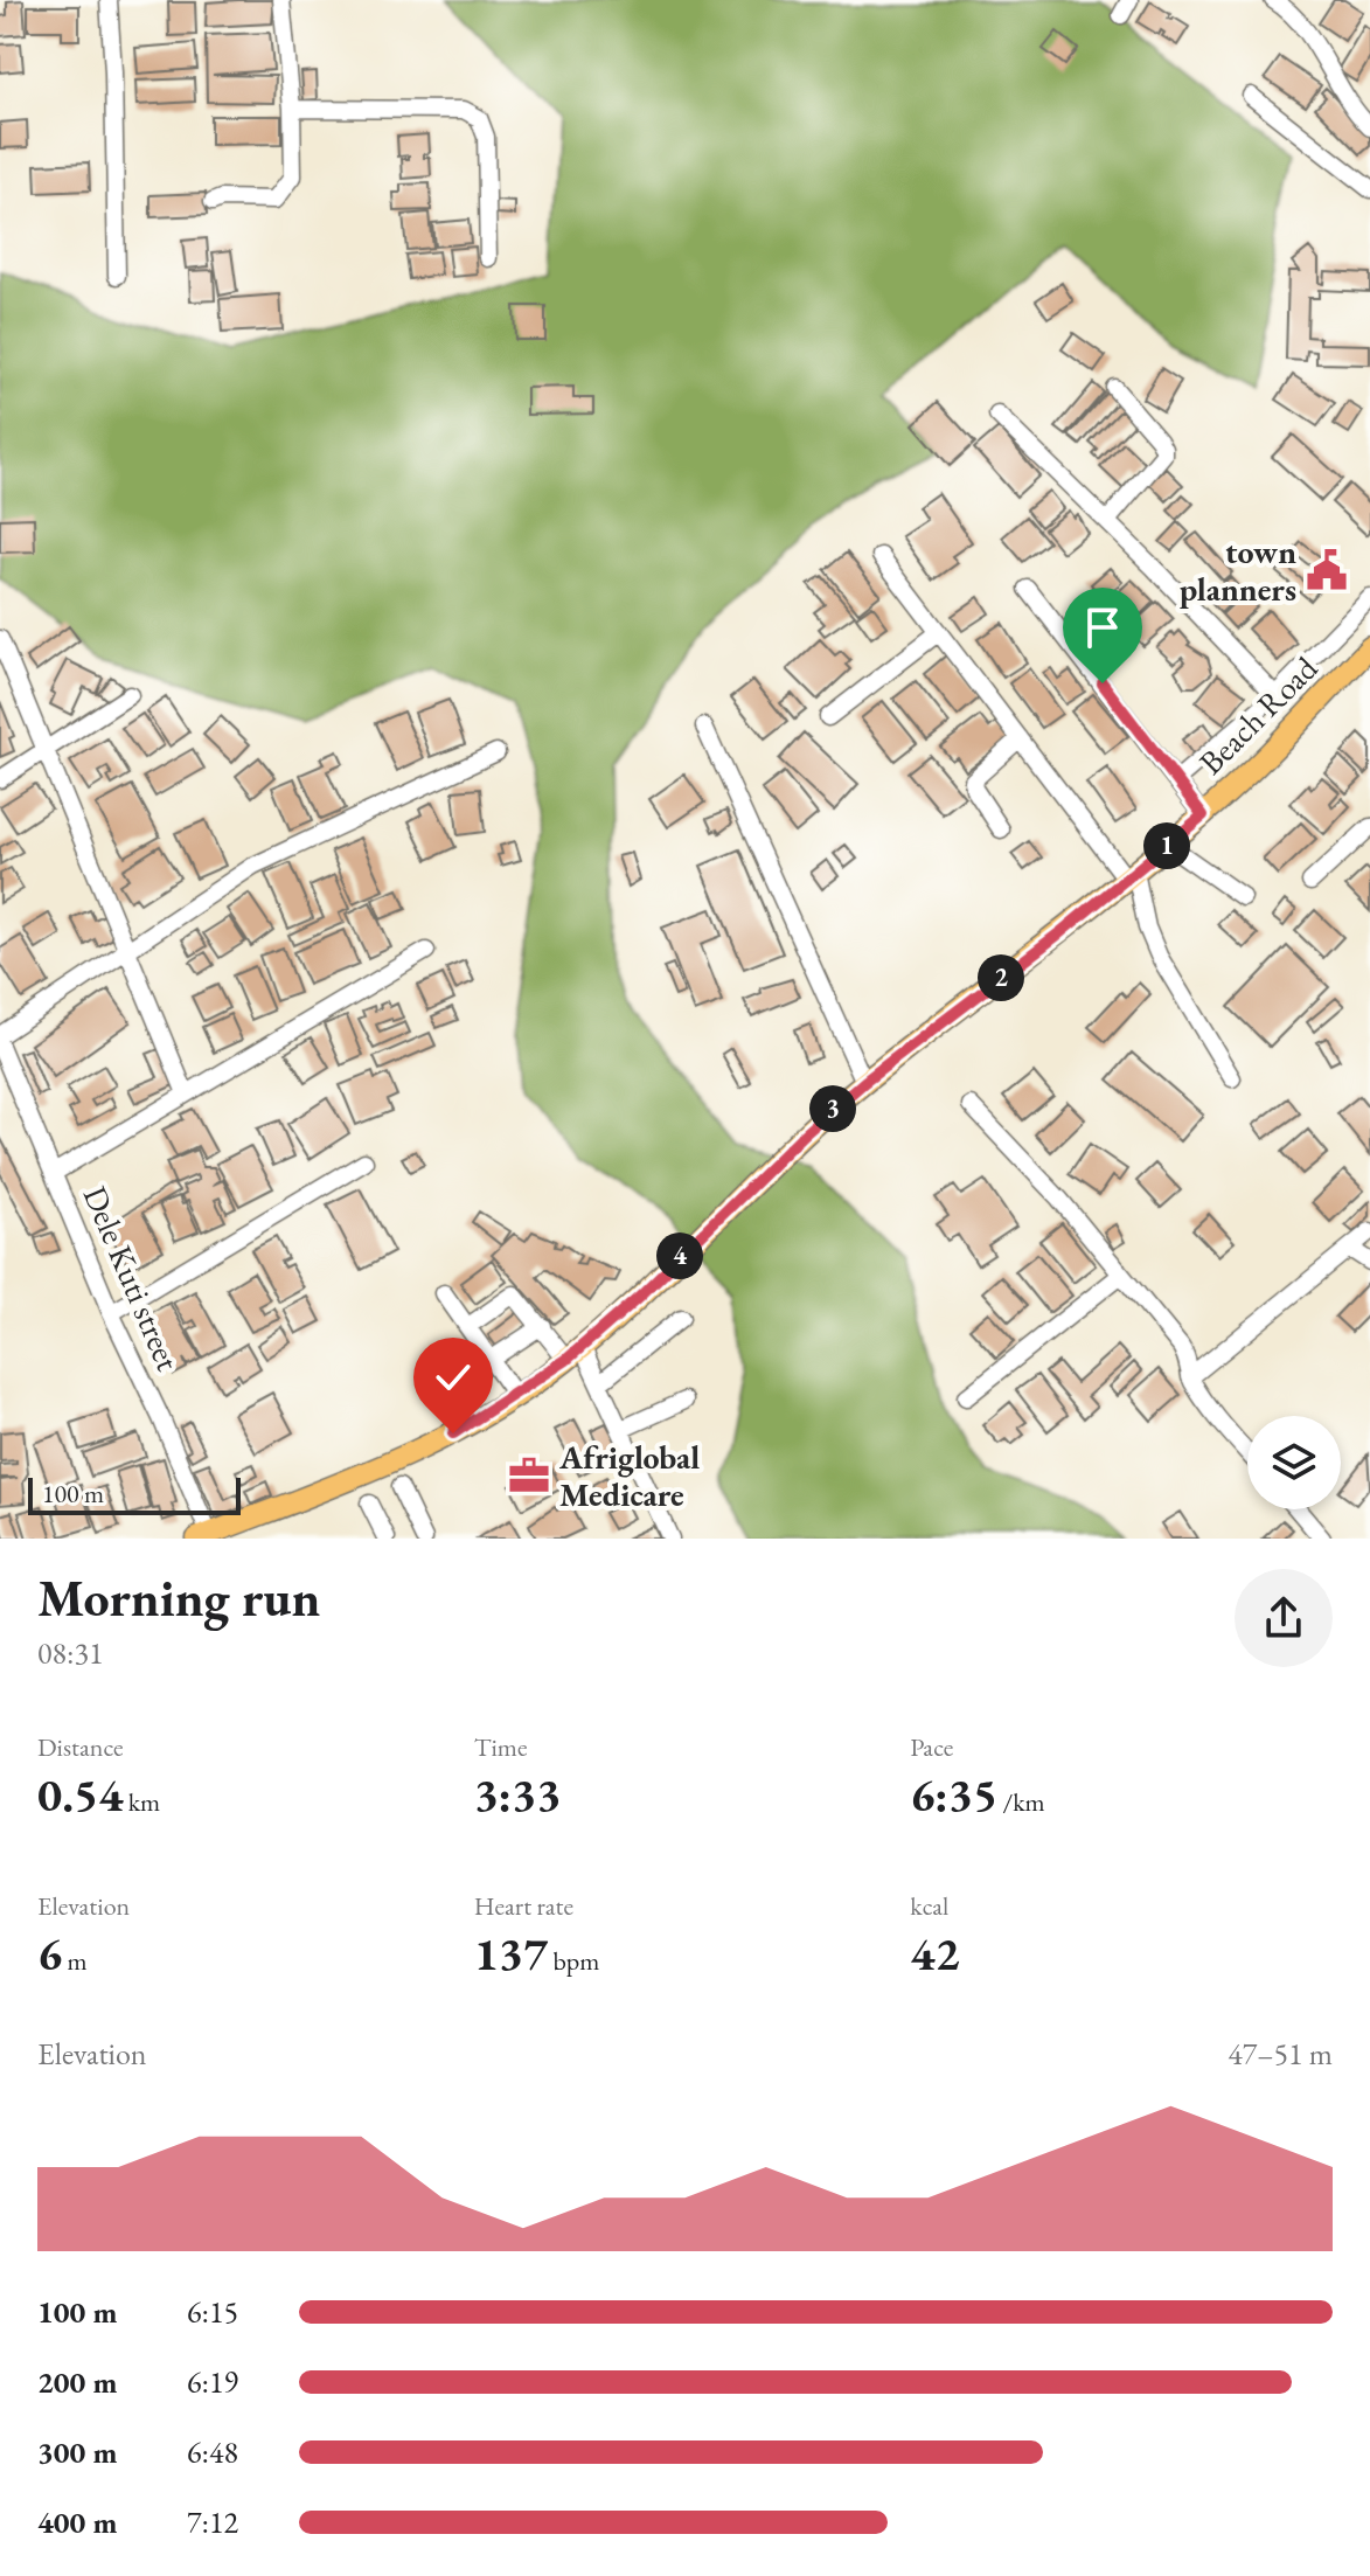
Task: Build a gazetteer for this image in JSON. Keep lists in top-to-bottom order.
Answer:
{
  "streets": {
    "main road": ["Beach Road"],
    "street": ["Dele Kuti street"]
  },
  "crossings": [
    ["Beach Road", "Dele Kuti street"]
  ],
  "places": {
    "public building": ["town planners"],
    "office": ["Afriglobal Medicare"]
  },
  "scale_bar": "100 m",
  "page": {
    "pins": [
      "1",
      "2",
      "3",
      "4"
    ],
    "scale": "100 m",
    "heading": ["Morning run", "08:31"],
    "stats": [
      ["Distance", "0.54 km"],
      ["Time", "3:33"],
      ["Pace", "6:35 /km"],
      ["Elevation", "6 m"],
      ["Heart rate", "137 bpm"],
      ["kcal", "42"]
    ],
    "chart": ["Elevation", "47–51 m"],
    "list": [
      {
        "name": "100 m",
        "note": "6:15"
      },
      {
        "name": "200 m",
        "note": "6:19"
      },
      {
        "name": "300 m",
        "note": "6:48"
      },
      {
        "name": "400 m",
        "note": "7:12"
      }
    ]
  }
}
